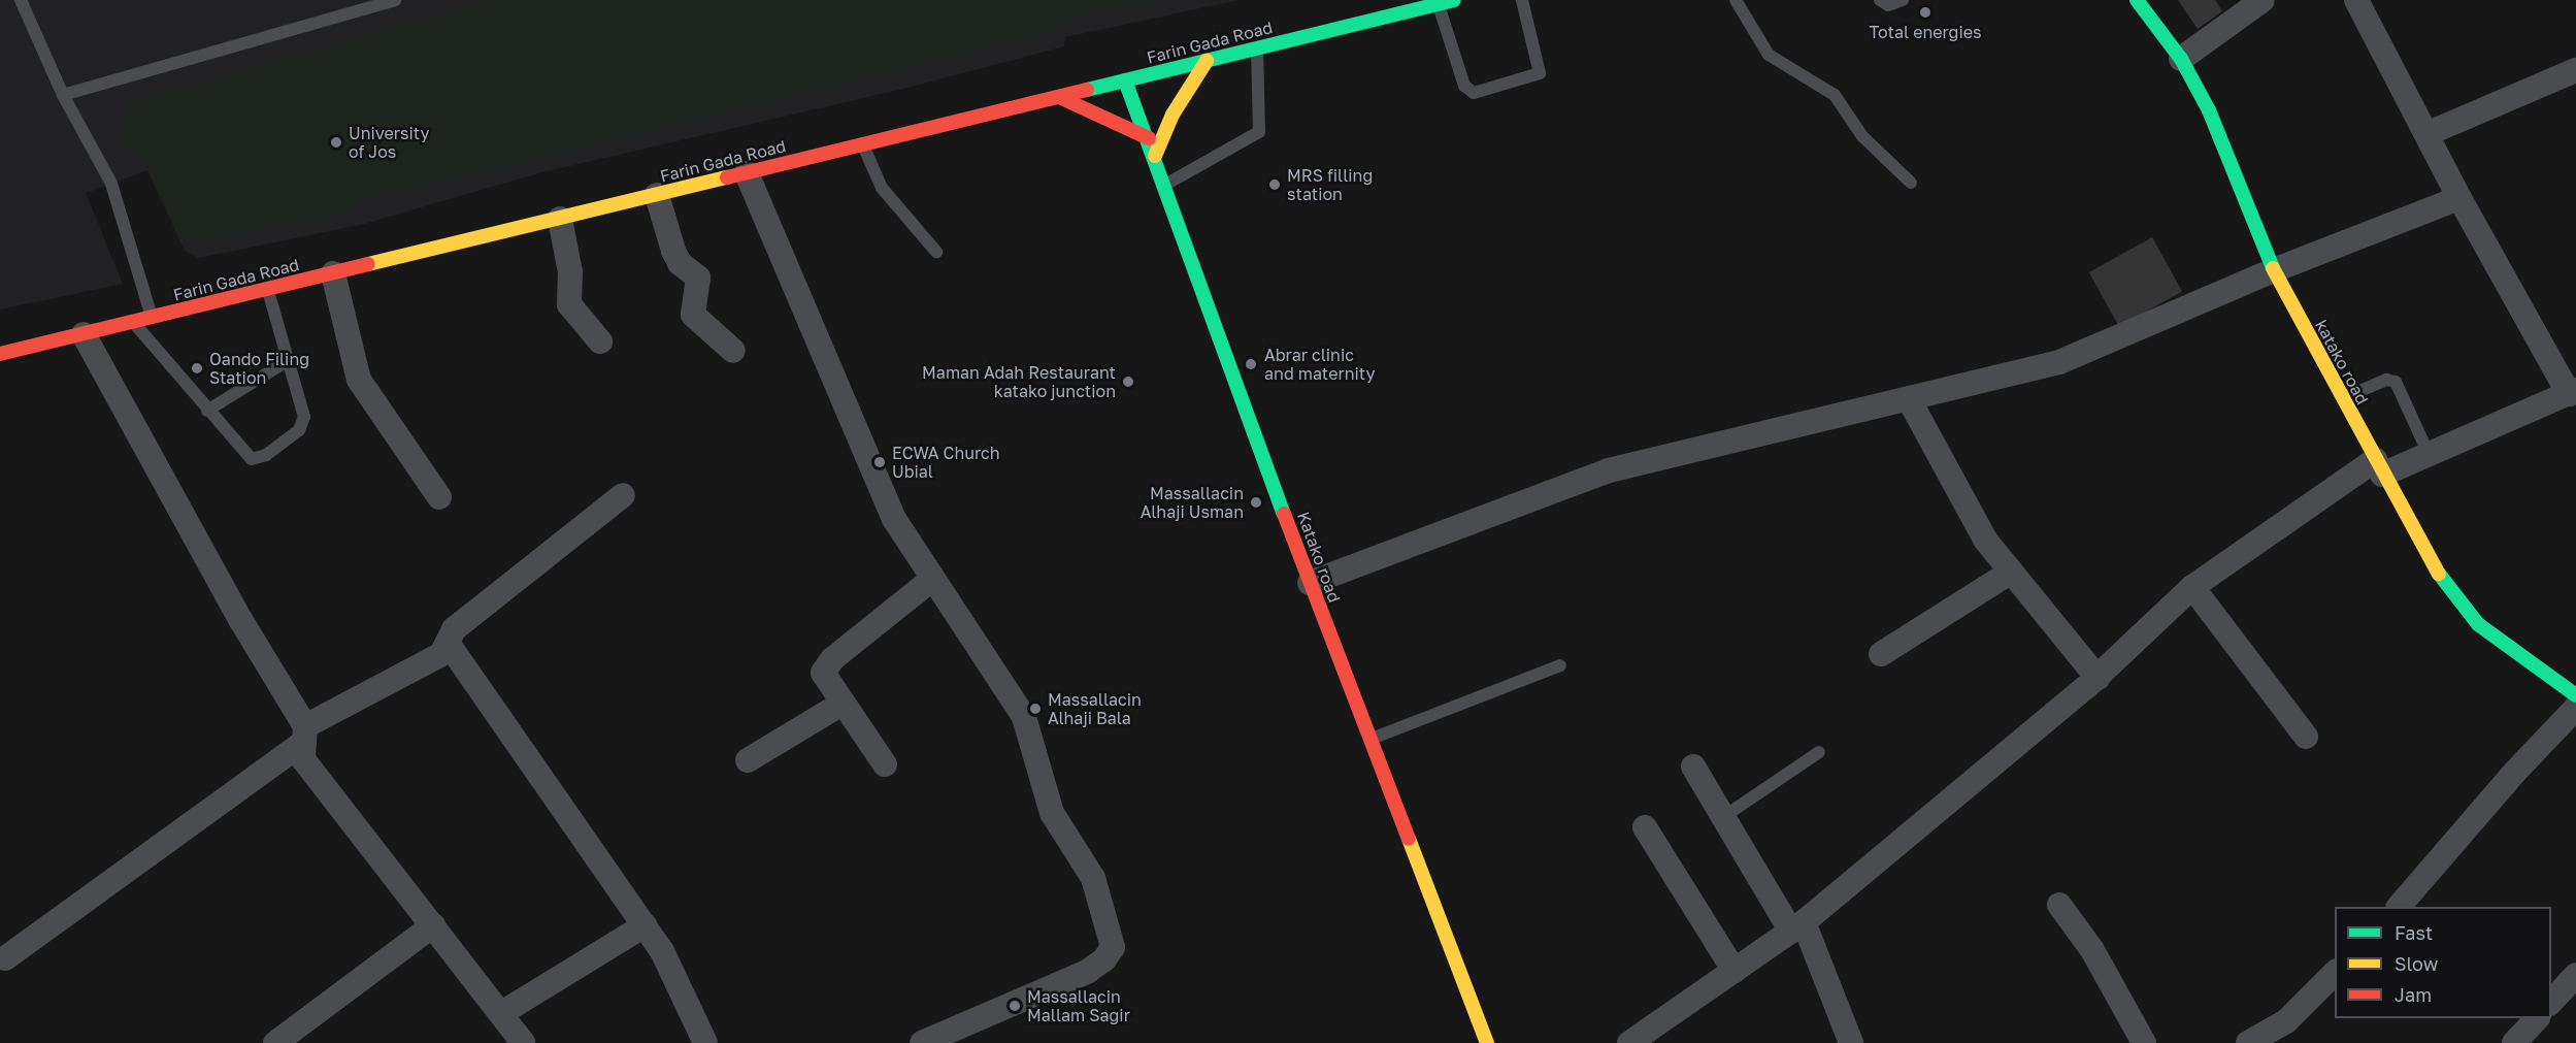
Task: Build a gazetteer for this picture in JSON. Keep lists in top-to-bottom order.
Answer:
{
  "streets": {
    "street": ["Farin Gada Road", "katako road", "Katako road"]
  },
  "crossings": [
    ["Farin Gada Road", "Katako road"]
  ],
  "places": [
    "Total energies",
    "University of Jos",
    "MRS filling station",
    "Abrar clinic and maternity",
    "Oando Filing Station",
    "Maman Adah Restaurant katako junction",
    "ECWA Church Ubial",
    "Massallacin Alhaji Usman",
    "Massallacin Alhaji Bala",
    "Massallacin Mallam Sagir"
  ],
  "legend": ["Fast", "Slow", "Jam"]
}
